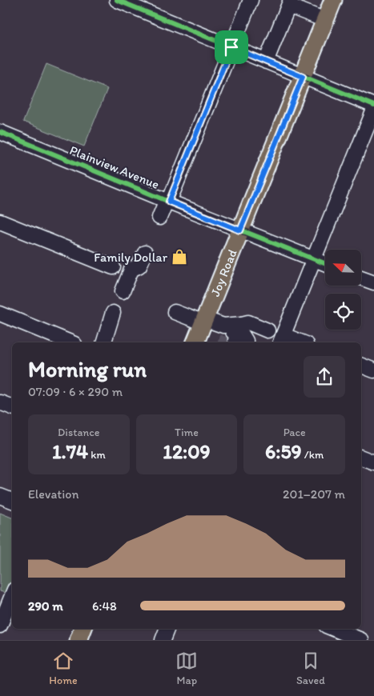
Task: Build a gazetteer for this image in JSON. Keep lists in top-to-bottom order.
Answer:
{
  "streets": {
    "main road": ["Joy Road"],
    "street": ["Plainview Avenue"]
  },
  "crossings": [
    ["Plainview Avenue", "Joy Road"]
  ],
  "places": {
    "shop": ["Family Dollar"]
  },
  "north": "top left",
  "page": {
    "heading": ["Morning run", "07:09 · 6 × 290 m"],
    "stats": [
      ["Distance", "1.74 km"],
      ["Time", "12:09"],
      ["Pace", "6:59 /km"]
    ],
    "chart": ["Elevation", "201–207 m"],
    "list": [
      {
        "name": "290 m",
        "note": "6:48"
      }
    ],
    "tabs": ["Home", "Map", "Saved"]
  }
}
